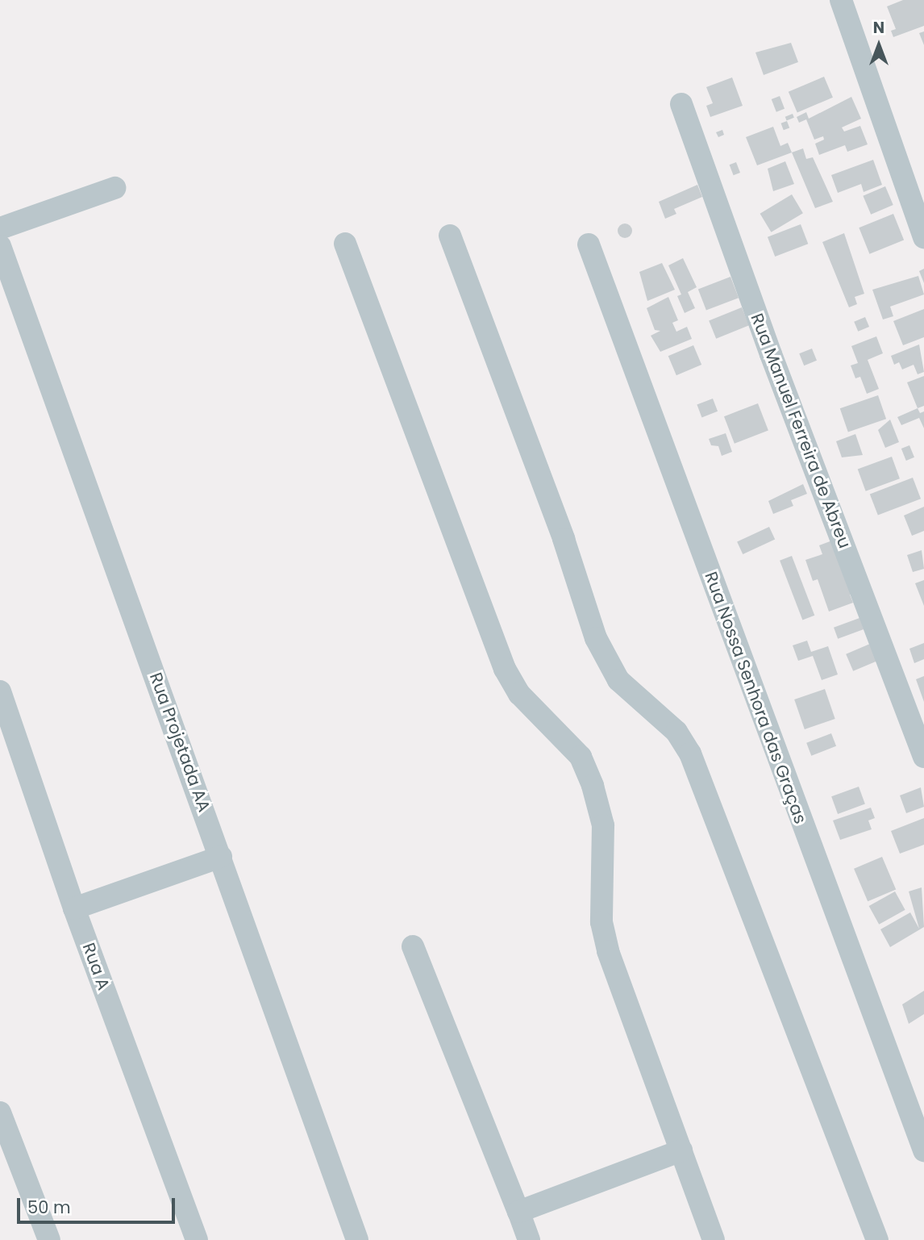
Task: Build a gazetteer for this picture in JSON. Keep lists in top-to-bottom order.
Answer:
{
  "streets": {
    "street": [
      "Rua Manuel Ferreira de Abreu",
      "Rua Nossa Senhora das Graças",
      "Rua Projetada AA",
      "Rua A"
    ]
  },
  "scale_bar": "50 m",
  "north": "top"
}
